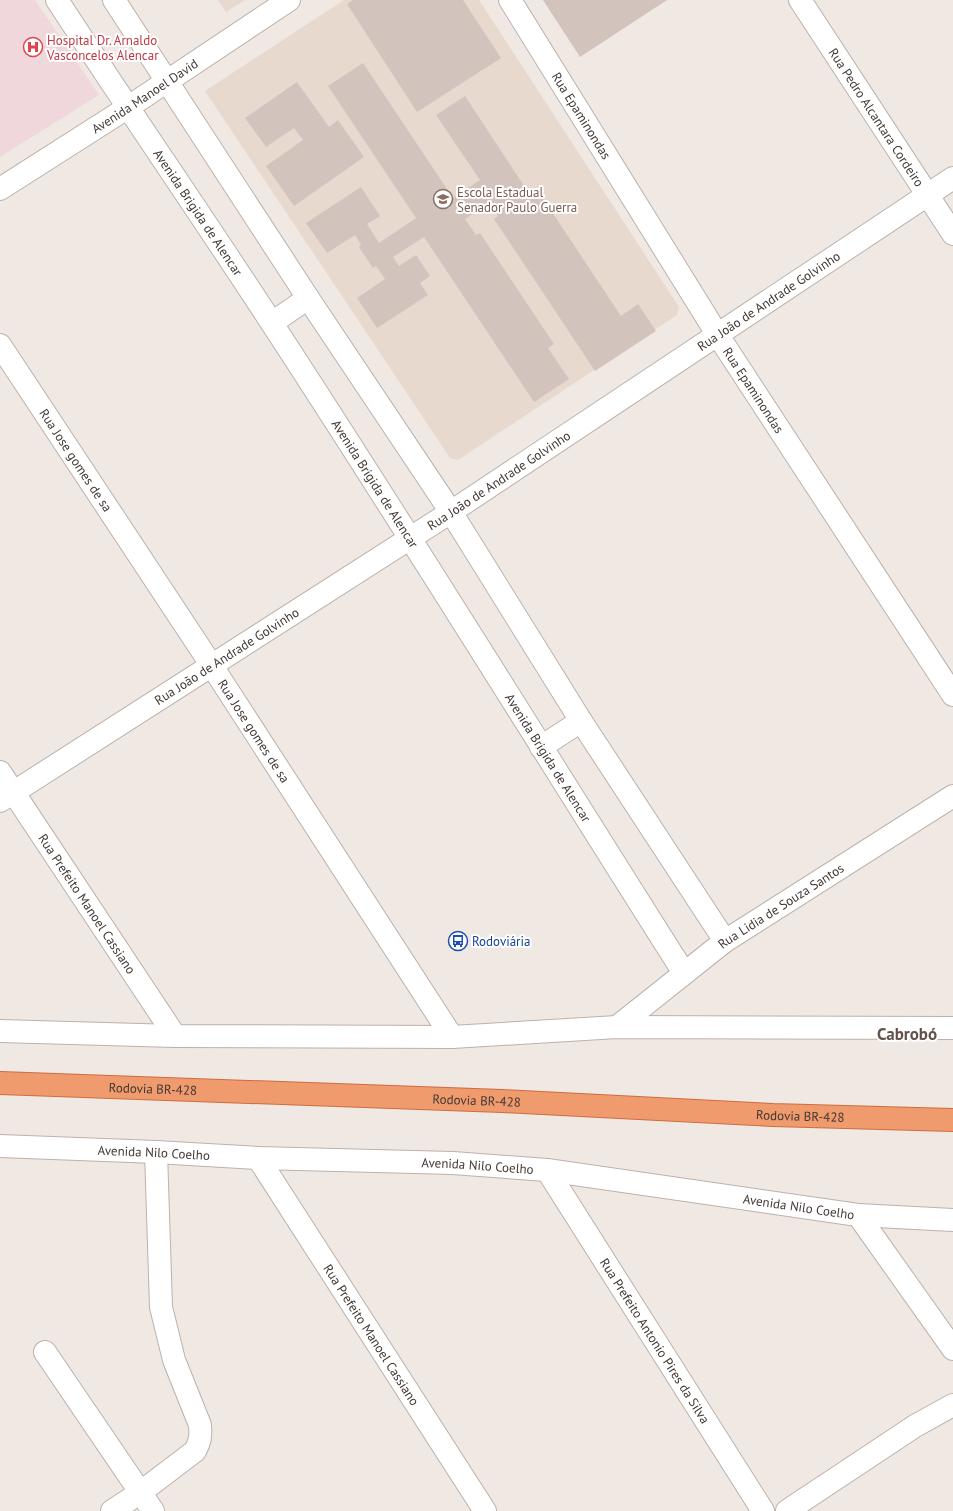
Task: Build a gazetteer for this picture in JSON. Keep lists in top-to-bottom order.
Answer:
{
  "streets": {
    "highway": ["Rodovia BR-428"],
    "street": [
      "Avenida Manoel David",
      "Rua Epaminondas",
      "Rua Pedro Alcantara Cordeiro",
      "Avenida Brigida de Alencar",
      "Rua João de Andrade Golvinho",
      "Rua Jose gomes de sa",
      "Rua Prefeito Manoel Cassiano",
      "Rua Lidia de Souza Santos",
      "Avenida Nilo Coelho",
      "Rua Prefeito Antonio Pires da Silva"
    ]
  },
  "crossings": [
    ["Avenida Manoel David", "Avenida Brigida de Alencar"],
    ["Rua Epaminondas", "Rua João de Andrade Golvinho"],
    ["Rua Pedro Alcantara Cordeiro", "Rua João de Andrade Golvinho"],
    ["Avenida Brigida de Alencar", "Rua João de Andrade Golvinho"],
    ["Avenida Brigida de Alencar", "Rua Lidia de Souza Santos"],
    ["Rua João de Andrade Golvinho", "Rua Jose gomes de sa"],
    ["Rua João de Andrade Golvinho", "Rua Prefeito Manoel Cassiano"],
    ["Rua Prefeito Manoel Cassiano", "Avenida Nilo Coelho"],
    ["Avenida Nilo Coelho", "Rua Prefeito Antonio Pires da Silva"]
  ],
  "districts": ["Cabrobó"],
  "places": {
    "hospital": ["Hospital Dr. Arnaldo Vasconcelos Alencar"],
    "school or university": ["Escola Estadual Senador Paulo Guerra"],
    "bus stop": ["Rodoviária"]
  }
}
